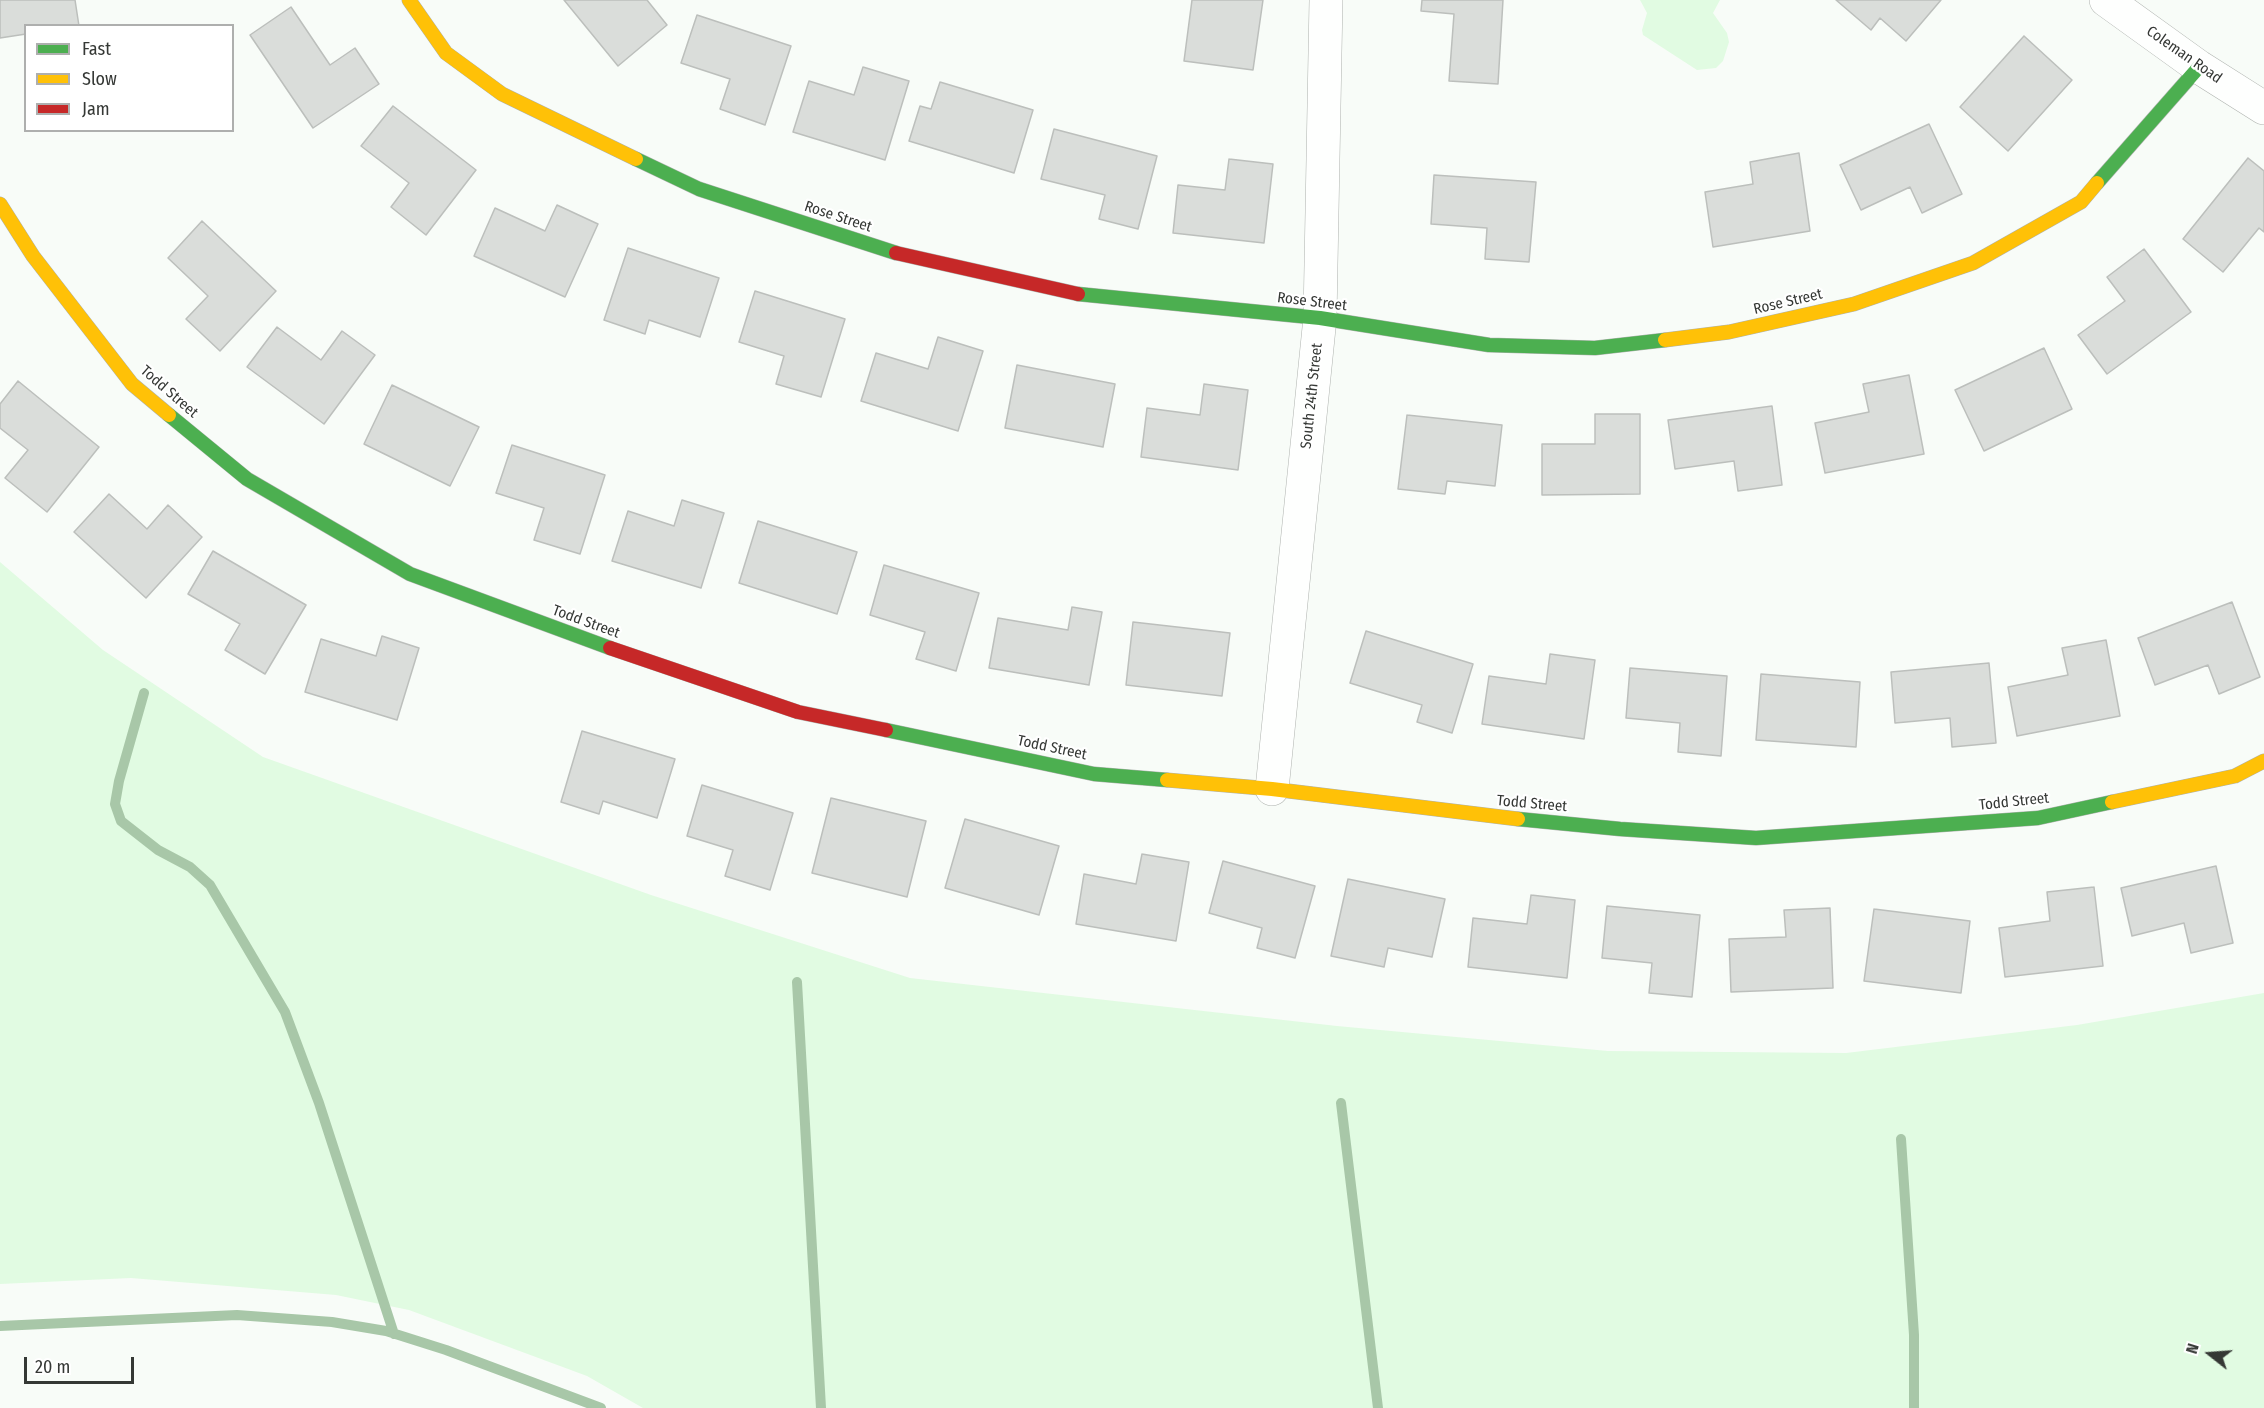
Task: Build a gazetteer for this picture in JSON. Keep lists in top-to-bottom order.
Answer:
{
  "streets": {
    "street": [
      "Coleman Road",
      "Rose Street",
      "Todd Street",
      "South 24th Street"
    ]
  },
  "crossings": [
    ["Coleman Road", "Rose Street"],
    ["Rose Street", "South 24th Street"],
    ["Todd Street", "South 24th Street"]
  ],
  "legend": ["Fast", "Slow", "Jam"],
  "scale_bar": "20 m",
  "north": "left"
}
